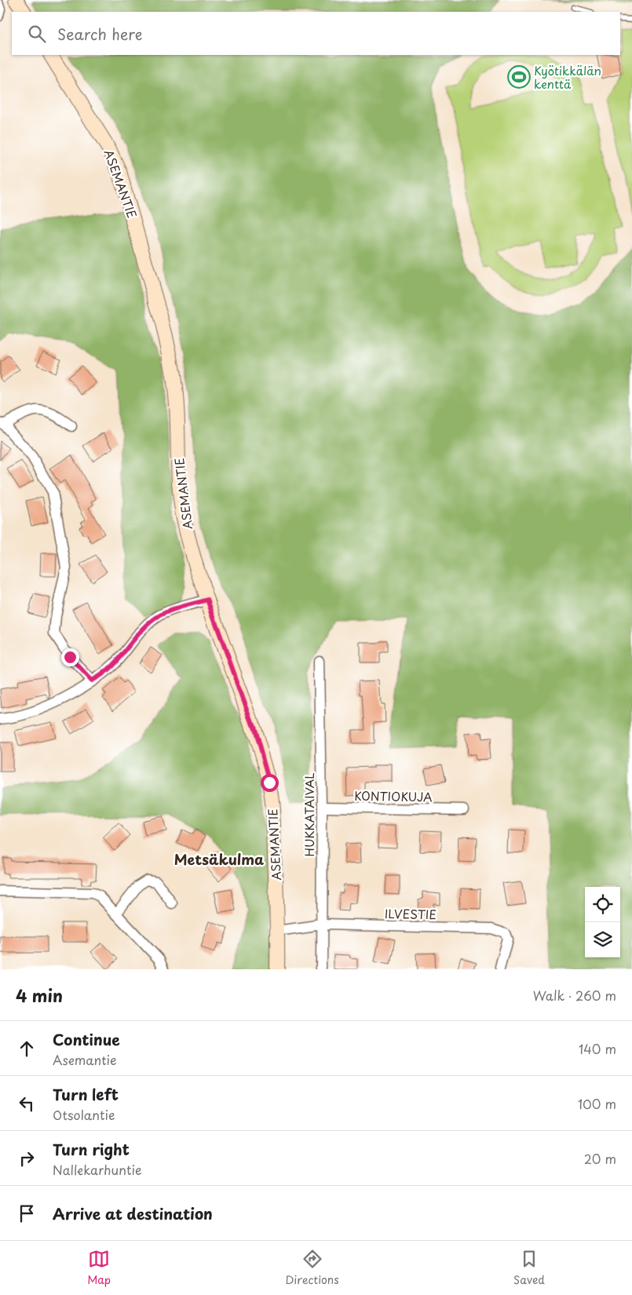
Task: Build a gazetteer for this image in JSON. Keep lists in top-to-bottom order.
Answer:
{
  "streets": {
    "main road": ["ASEMANTIE"],
    "street": ["KONTIOKUJA", "HUKKATAIVAL", "ILVESTIE"]
  },
  "crossings": [
    ["ASEMANTIE", "ILVESTIE"],
    ["KONTIOKUJA", "HUKKATAIVAL"],
    ["HUKKATAIVAL", "ILVESTIE"]
  ],
  "districts": ["Metsäkulma"],
  "places": {
    "sports": ["Kyötikkälän kenttä"]
  },
  "page": {
    "search": "Search here",
    "heading": ["4 min", "Walk · 260 m"],
    "list": [
      ["Continue", "Asemantie", "140 m"],
      ["Turn left", "Otsolantie", "100 m"],
      ["Turn right", "Nallekarhuntie", "20 m"],
      "Arrive at destination"
    ],
    "nav": ["Map", "Directions", "Saved"]
  }
}
